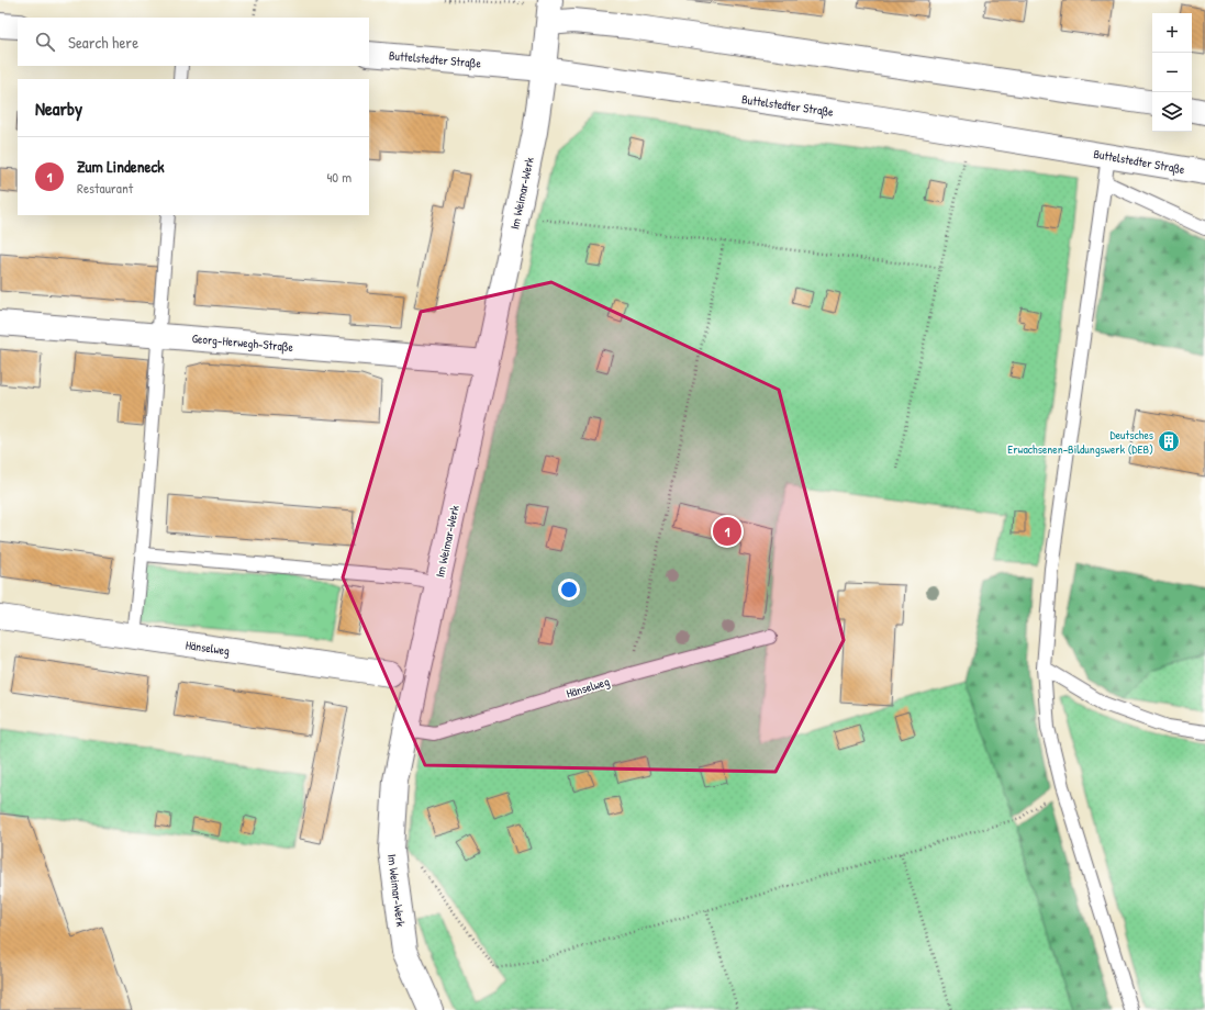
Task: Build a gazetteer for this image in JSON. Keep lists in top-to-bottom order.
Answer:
{
  "streets": {
    "street": [
      "Buttelstedter Straße",
      "Im Weimar-Werk",
      "Georg-Herwegh-Straße",
      "Hänselweg"
    ]
  },
  "crossings": [
    ["Buttelstedter Straße", "Im Weimar-Werk"],
    ["Im Weimar-Werk", "Georg-Herwegh-Straße"],
    ["Im Weimar-Werk", "Hänselweg"]
  ],
  "places": {
    "building": ["Deutsches Erwachsenen-Bildungswerk (DEB)"]
  },
  "page": {
    "map_buttons": ["+", "−"],
    "search": "Search here",
    "heading": "Nearby",
    "list": [
      {
        "mark": "1",
        "name": "Zum Lindeneck",
        "note": "Restaurant",
        "value": "40 m"
      }
    ],
    "pins": "1"
  }
}
